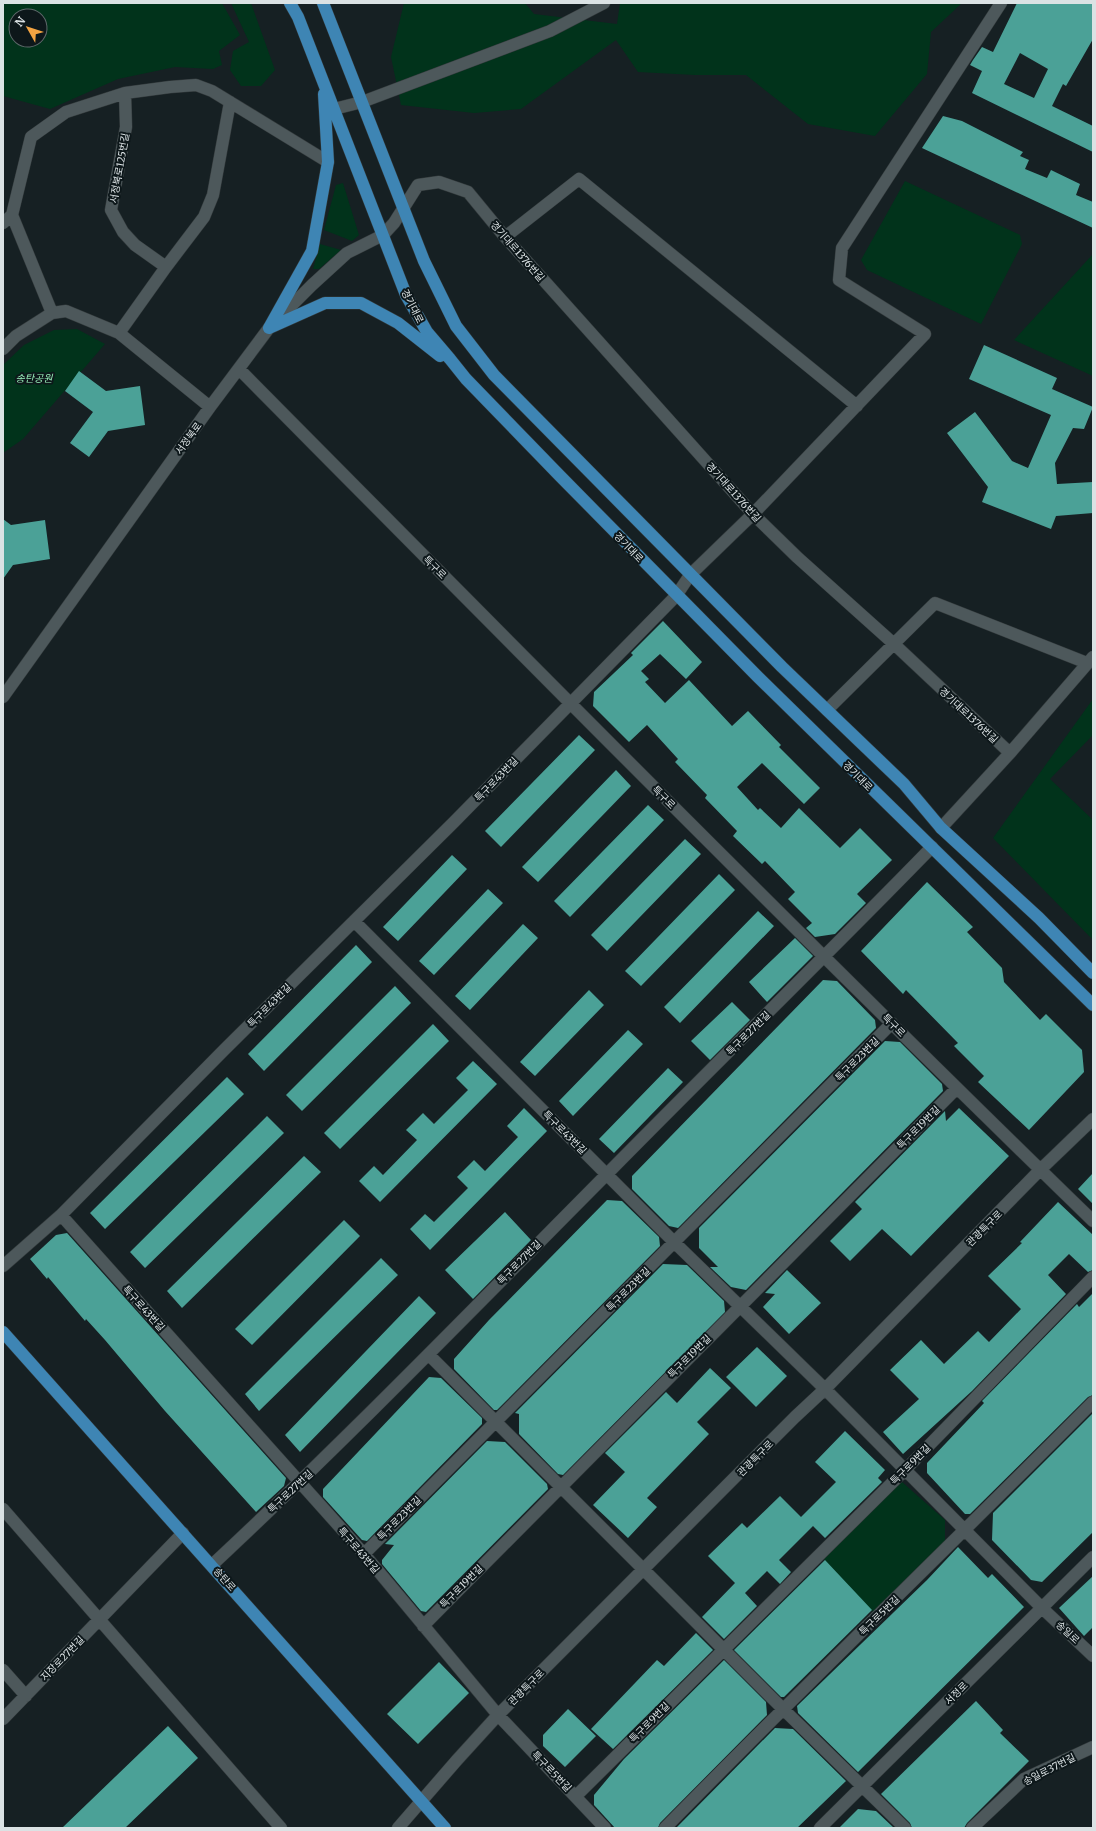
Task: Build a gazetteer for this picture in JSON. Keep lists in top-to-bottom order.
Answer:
{
  "streets": {
    "main road": ["경기대로", "송탄로"],
    "street": [
      "서정북로125번길",
      "경기대로1376번길",
      "서정북로",
      "특구로",
      "특구로43번길",
      "특구로27번길",
      "특구로23번길",
      "특구로19번길",
      "관광특구로",
      "특구로9번길",
      "특구로5번길",
      "송일로",
      "지장로27번길",
      "서정로",
      "송일로37번길"
    ]
  },
  "crossings": [
    ["경기대로1376번길", "서정북로"],
    ["경기대로1376번길", "특구로43번길"],
    ["경기대로", "서정북로"],
    ["경기대로", "특구로43번길"],
    ["경기대로", "특구로27번길"],
    ["서정북로", "특구로"],
    ["특구로", "특구로43번길"],
    ["특구로", "특구로27번길"],
    ["특구로", "특구로23번길"],
    ["특구로", "특구로19번길"],
    ["특구로", "관광특구로"],
    ["특구로43번길", "특구로27번길"],
    ["특구로43번길", "특구로23번길"],
    ["특구로43번길", "특구로19번길"],
    ["특구로43번길", "관광특구로"],
    ["특구로43번길", "특구로5번길"],
    ["특구로43번길", "송일로"],
    ["특구로27번길", "송탄로"],
    ["관광특구로", "송탄로"],
    ["관광특구로", "특구로5번길"],
    ["관광특구로", "송일로"],
    ["특구로9번길", "특구로5번길"],
    ["특구로9번길", "송일로"],
    ["송탄로", "지장로27번길"],
    ["특구로5번길", "송일로"],
    ["송일로", "서정로"]
  ],
  "parks": ["송탄공원"],
  "north": "top left"
}
